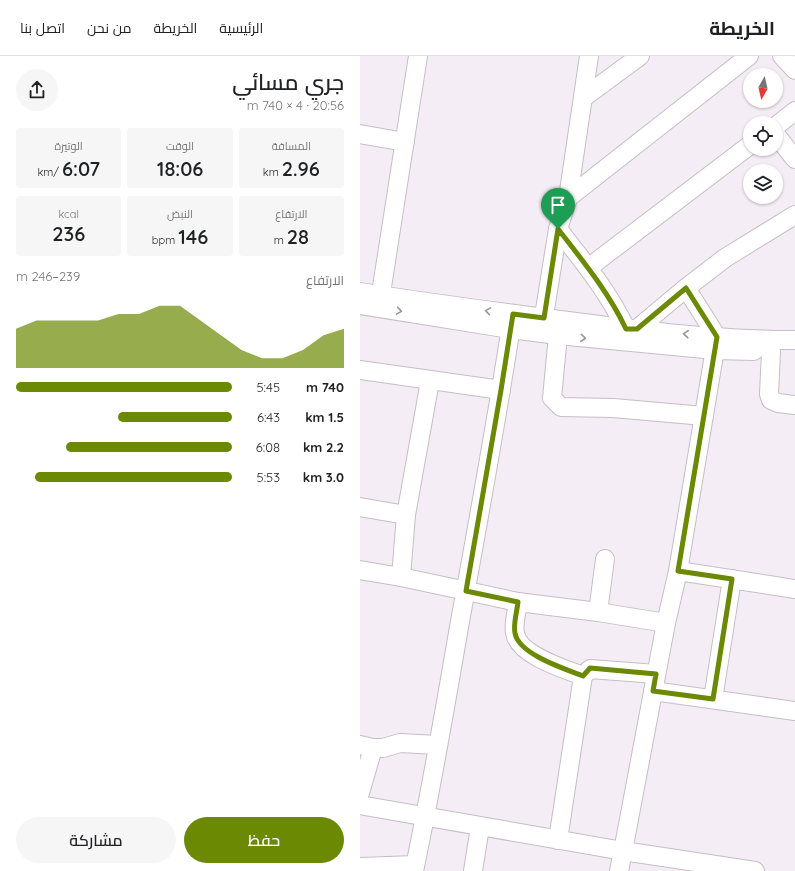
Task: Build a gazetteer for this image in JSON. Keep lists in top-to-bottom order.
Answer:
{
  "north": "bottom",
  "page": {
    "header": "الخريطة",
    "nav": [
      "الرئيسية",
      "الخريطة",
      "من نحن",
      "اتصل بنا"
    ],
    "heading": ["جري مسائي", "20:56 · 4 × 740 m"],
    "stats": [
      ["المسافة", "2.96 km"],
      ["الوقت", "18:06"],
      ["الوتيرة", "6:07 /km"],
      ["الارتفاع", "28 m"],
      ["النبض", "146 bpm"],
      ["kcal", "236"]
    ],
    "chart": ["الارتفاع", "239–246 m"],
    "list": [
      {
        "name": "740 m",
        "note": "5:45"
      },
      {
        "name": "1.5 km",
        "note": "6:43"
      },
      {
        "name": "2.2 km",
        "note": "6:08"
      },
      {
        "name": "3.0 km",
        "note": "5:53"
      }
    ],
    "buttons": ["حفظ", "مشاركة"]
  }
}
